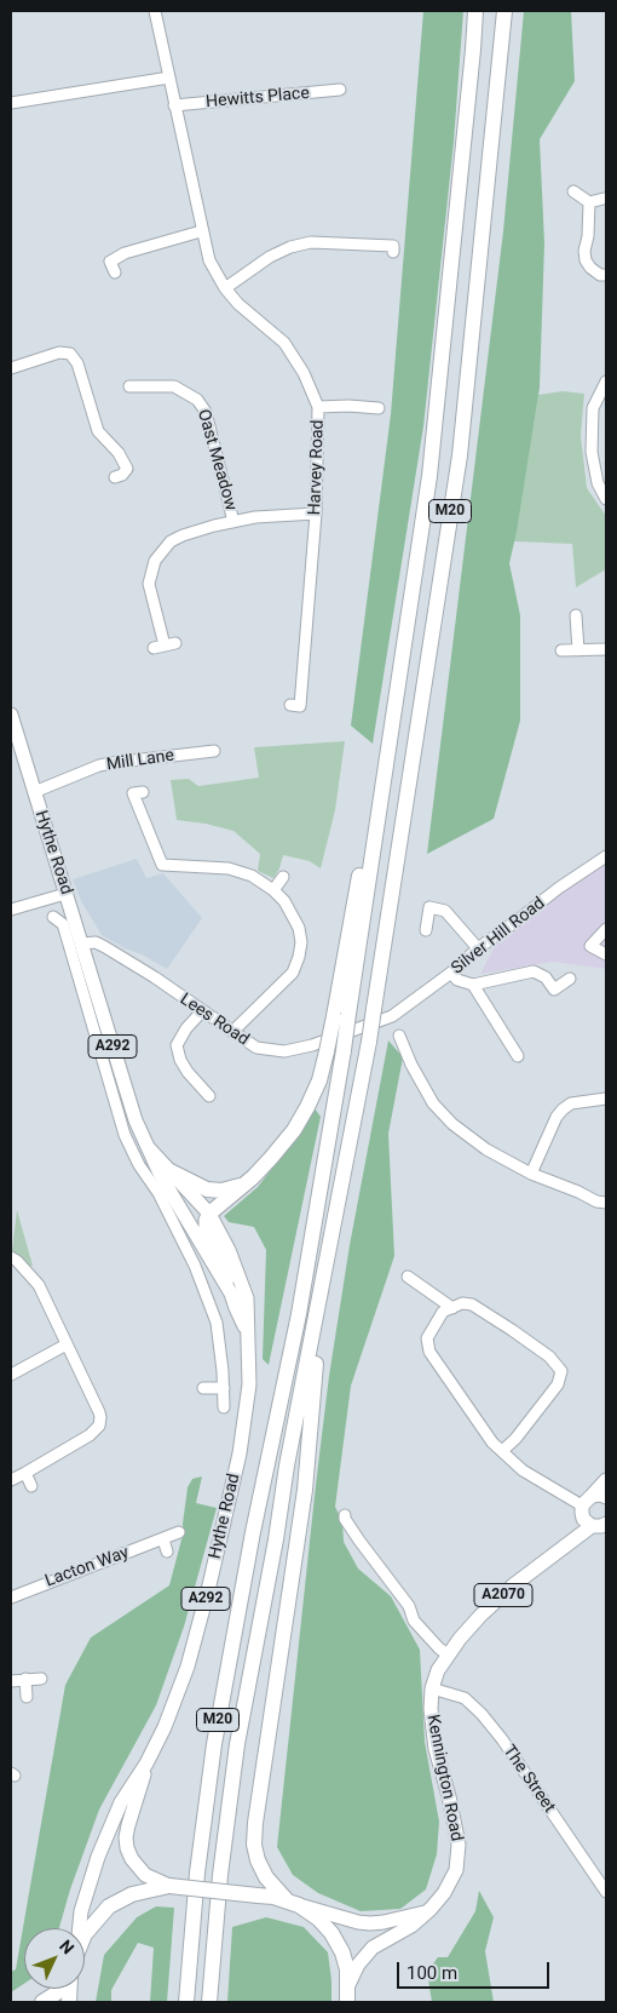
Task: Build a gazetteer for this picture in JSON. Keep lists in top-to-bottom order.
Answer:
{
  "streets": {
    "highway": ["M20"],
    "main road": [
      "Hythe Road",
      "A292",
      "A2070",
      "Kennington Road"
    ],
    "street": [
      "Hewitts Place",
      "Oast Meadow",
      "Harvey Road",
      "Mill Lane",
      "Silver Hill Road",
      "Lees Road",
      "Lacton Way",
      "The Street"
    ]
  },
  "crossings": [
    ["Hewitts Place", "Harvey Road"],
    ["M20", "Hythe Road"],
    ["Mill Lane", "Hythe Road"],
    ["Hythe Road", "Lees Road"],
    ["Silver Hill Road", "Lees Road"],
    ["Kennington Road", "The Street"]
  ],
  "scale_bar": "100 m",
  "north": "top right"
}
